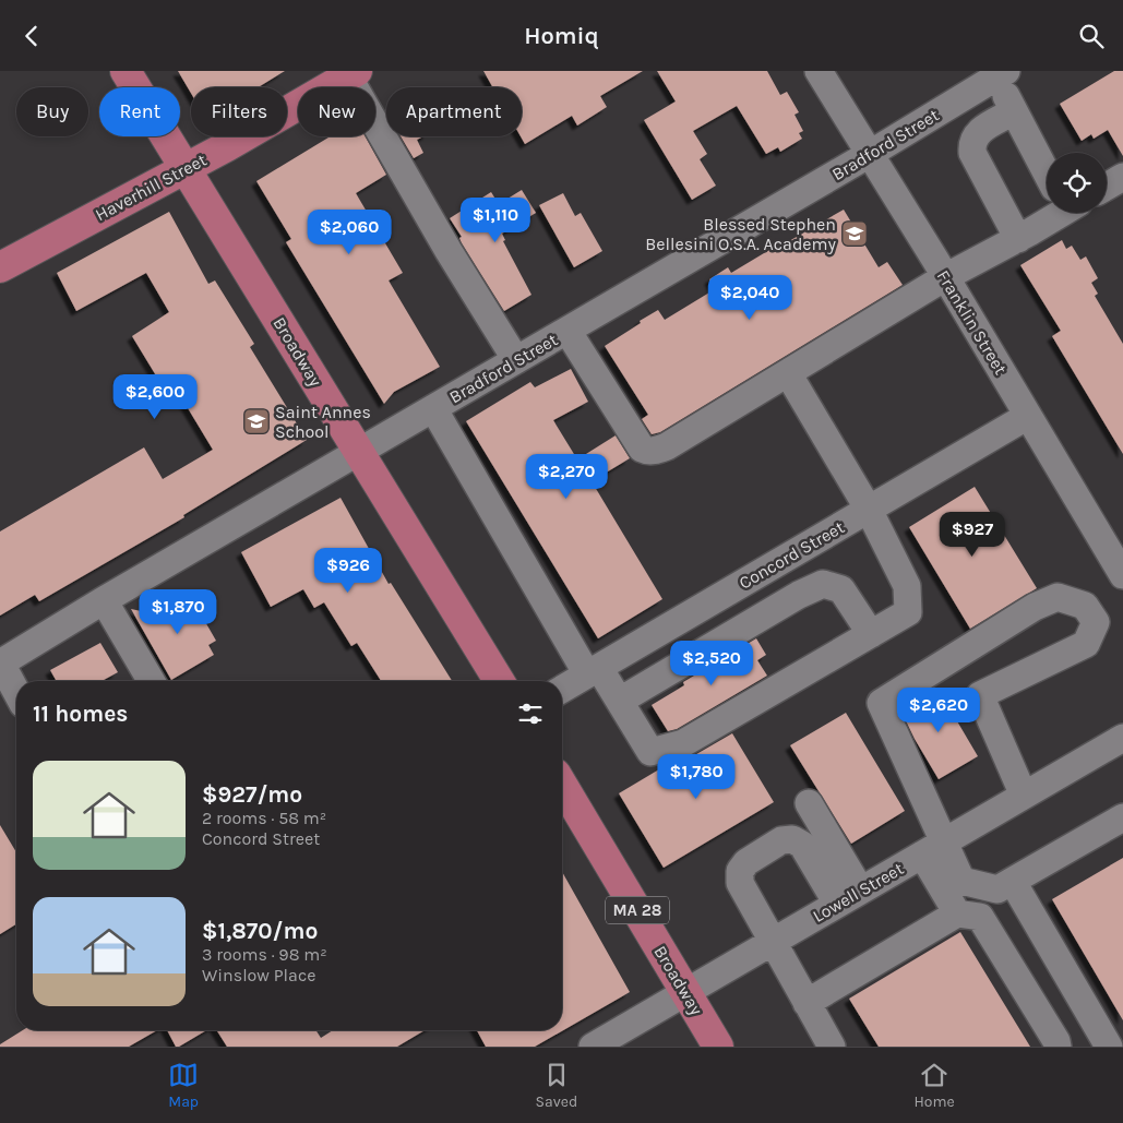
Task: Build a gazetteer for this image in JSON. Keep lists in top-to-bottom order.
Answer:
{
  "streets": {
    "main road": ["Haverhill Street", "Broadway", "MA 28"],
    "street": [
      "Bradford Street",
      "Franklin Street",
      "Concord Street",
      "Lowell Street"
    ]
  },
  "crossings": [
    ["Bradford Street", "Franklin Street"],
    ["Bradford Street", "Broadway"],
    ["Haverhill Street", "Broadway"],
    ["Franklin Street", "Concord Street"],
    ["Broadway", "Lowell Street"]
  ],
  "places": {
    "school or university": ["Blessed Stephen Bellesini O.S.A. Academy", "Saint Annes School"]
  },
  "page": {
    "header": "Homiq",
    "chip": [
      "Buy",
      "Rent",
      "Filters",
      "New",
      "Apartment"
    ],
    "price": [
      "$1,110",
      "$2,060",
      "$2,040",
      "$2,600",
      "$2,270",
      "$927",
      "$926",
      "$1,870",
      "$2,520",
      "$2,620",
      "$1,780"
    ],
    "heading": "11 homes",
    "list": [
      {
        "name": "$927/mo",
        "note": "2 rooms · 58 m² · Concord Street"
      },
      {
        "name": "$1,870/mo",
        "note": "3 rooms · 98 m² · Winslow Place"
      }
    ],
    "tabs": ["Map", "Saved", "Home"]
  }
}
